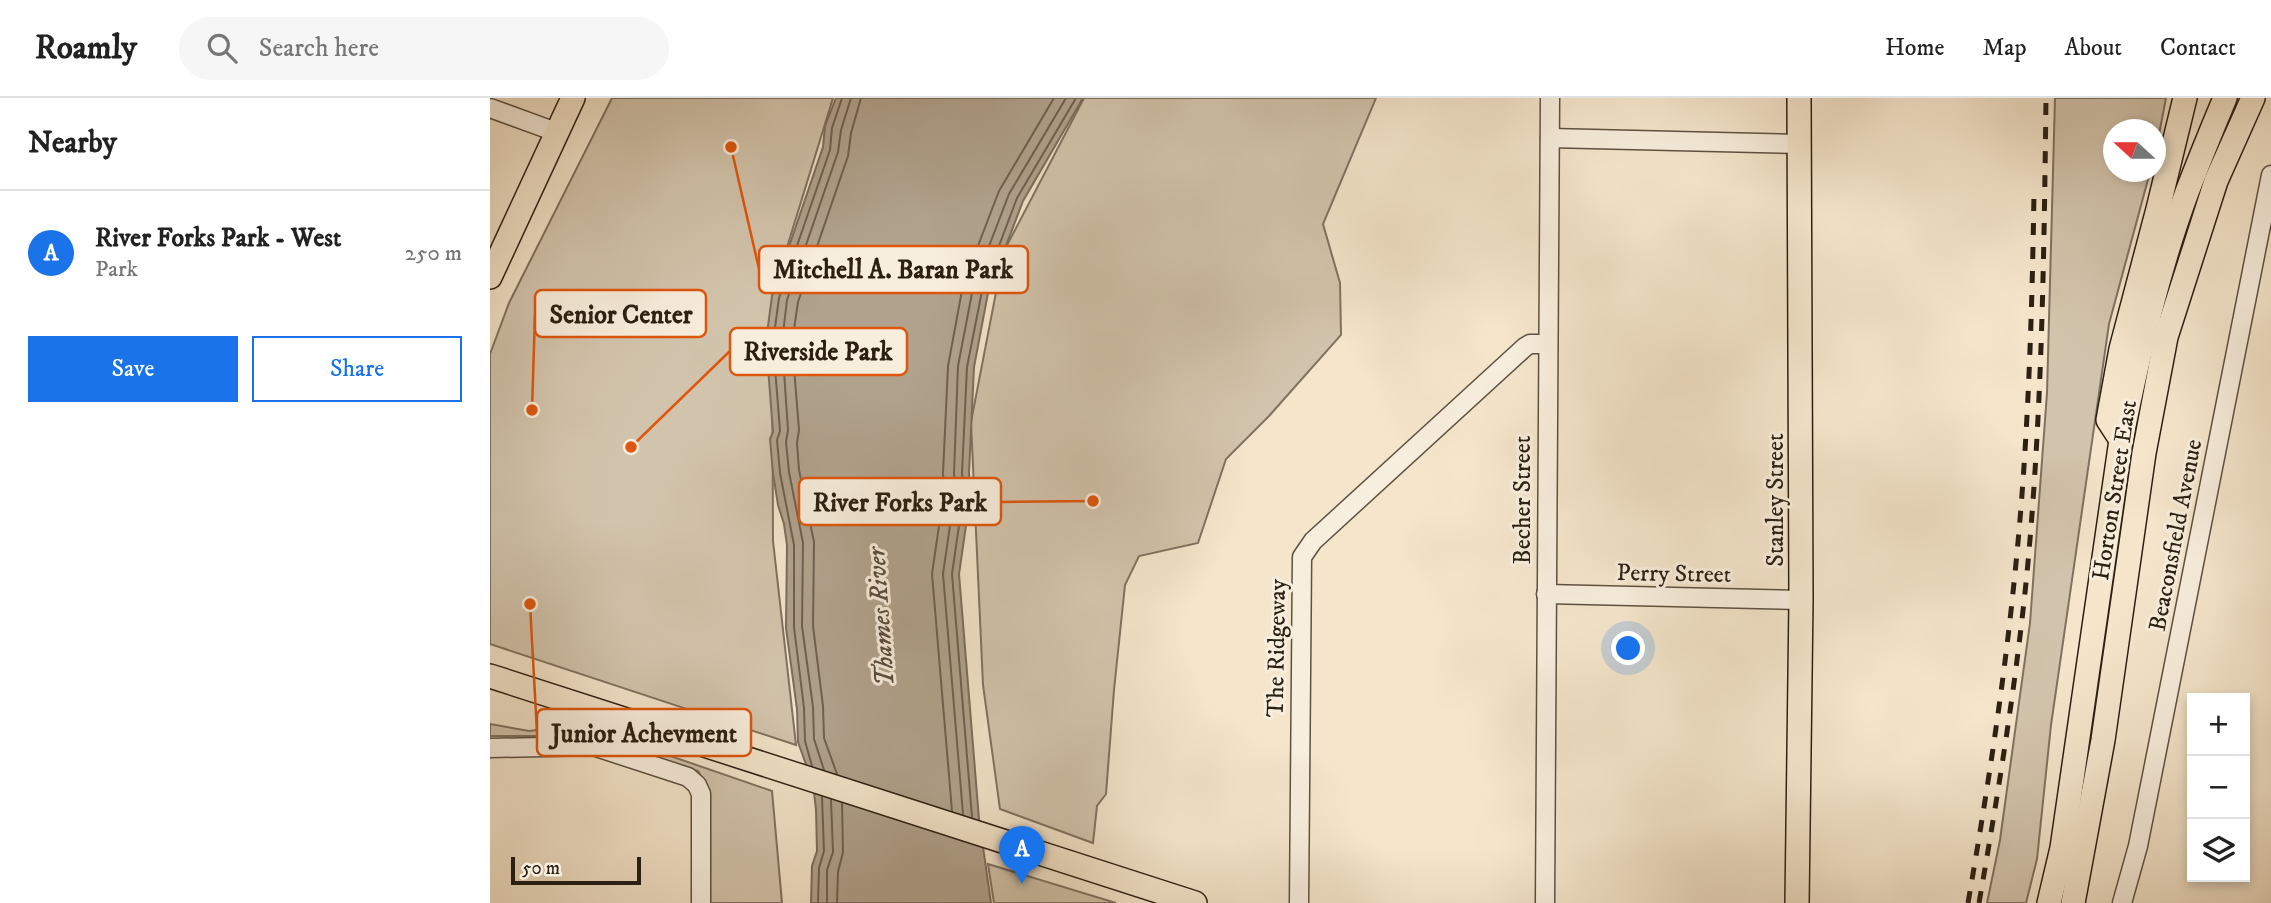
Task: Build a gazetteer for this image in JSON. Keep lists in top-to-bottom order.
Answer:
{
  "streets": {
    "main road": ["Horton Street East", "Stanley Street"],
    "street": [
      "Becher Street",
      "Beaconsfield Avenue",
      "Perry Street",
      "The Ridgeway"
    ]
  },
  "crossings": [
    ["Becher Street", "Perry Street"],
    ["Becher Street", "The Ridgeway"],
    ["Stanley Street", "Perry Street"]
  ],
  "water": ["Thames River"],
  "places": [
    "Mitchell A. Baran Park",
    "Senior Center",
    "Riverside Park",
    "River Forks Park",
    "Junior Achevment"
  ],
  "scale_bar": "50 m",
  "north": "left",
  "page": {
    "header": "Roamly",
    "search": "Search here",
    "nav": [
      "Home",
      "Map",
      "About",
      "Contact"
    ],
    "heading": "Nearby",
    "list": [
      {
        "mark": "A",
        "name": "River Forks Park - West",
        "note": "Park",
        "value": "250 m"
      }
    ],
    "buttons": ["Save", "Share"],
    "map_buttons": ["+", "−"],
    "pins": "A",
    "scale": "50 m"
  }
}
